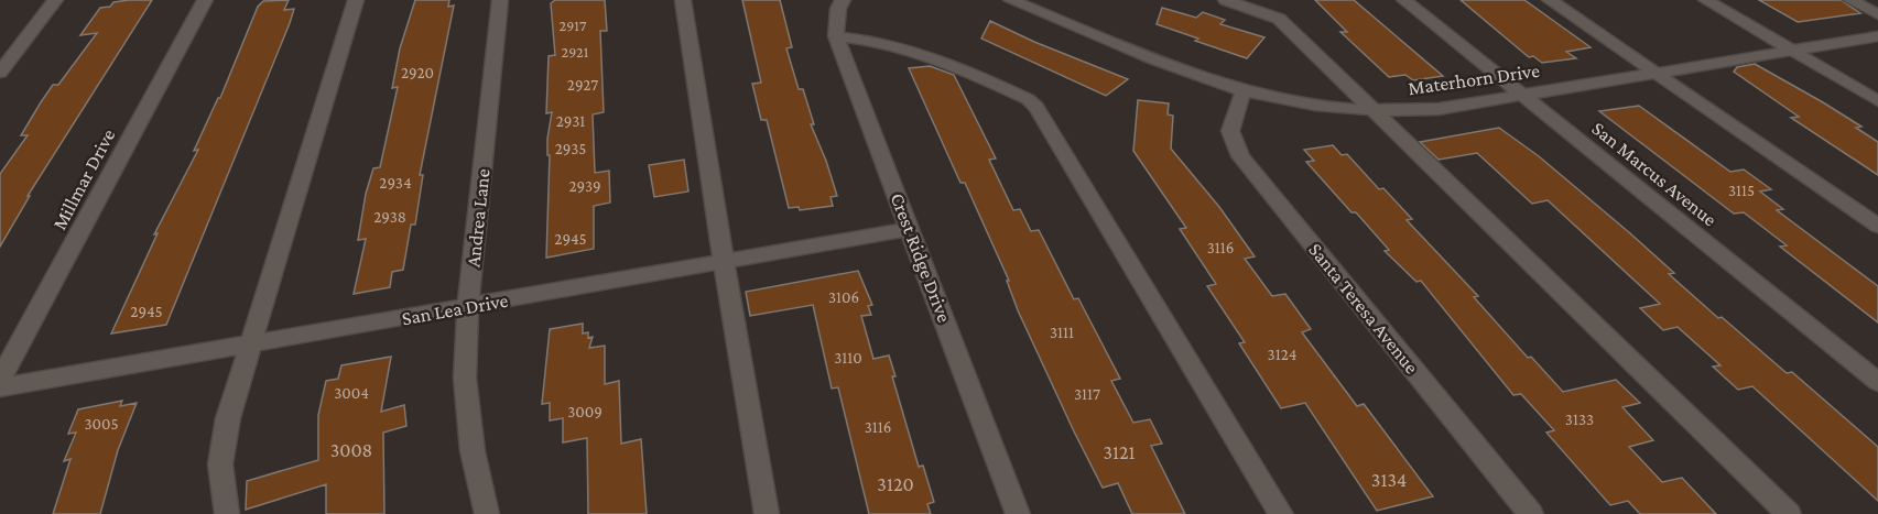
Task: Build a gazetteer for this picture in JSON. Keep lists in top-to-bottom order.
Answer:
{
  "streets": {
    "street": [
      "Materhorn Drive",
      "San Marcus Avenue",
      "Millmar Drive",
      "Andrea Lane",
      "Crest Ridge Drive",
      "Santa Teresa Avenue",
      "San Lea Drive"
    ]
  },
  "crossings": [
    ["Materhorn Drive", "San Marcus Avenue"],
    ["Materhorn Drive", "Santa Teresa Avenue"],
    ["Andrea Lane", "San Lea Drive"],
    ["Crest Ridge Drive", "San Lea Drive"]
  ],
  "house_numbers": [
    "2917",
    "2921",
    "2920",
    "2927",
    "2931",
    "2935",
    "2934",
    "2939",
    "3115",
    "2938",
    "2945",
    "3116",
    "3106",
    "2945",
    "3111",
    "3124",
    "3110",
    "3004",
    "3117",
    "3009",
    "3133",
    "3005",
    "3116",
    "3008",
    "3121",
    "3134",
    "3120"
  ]
}
